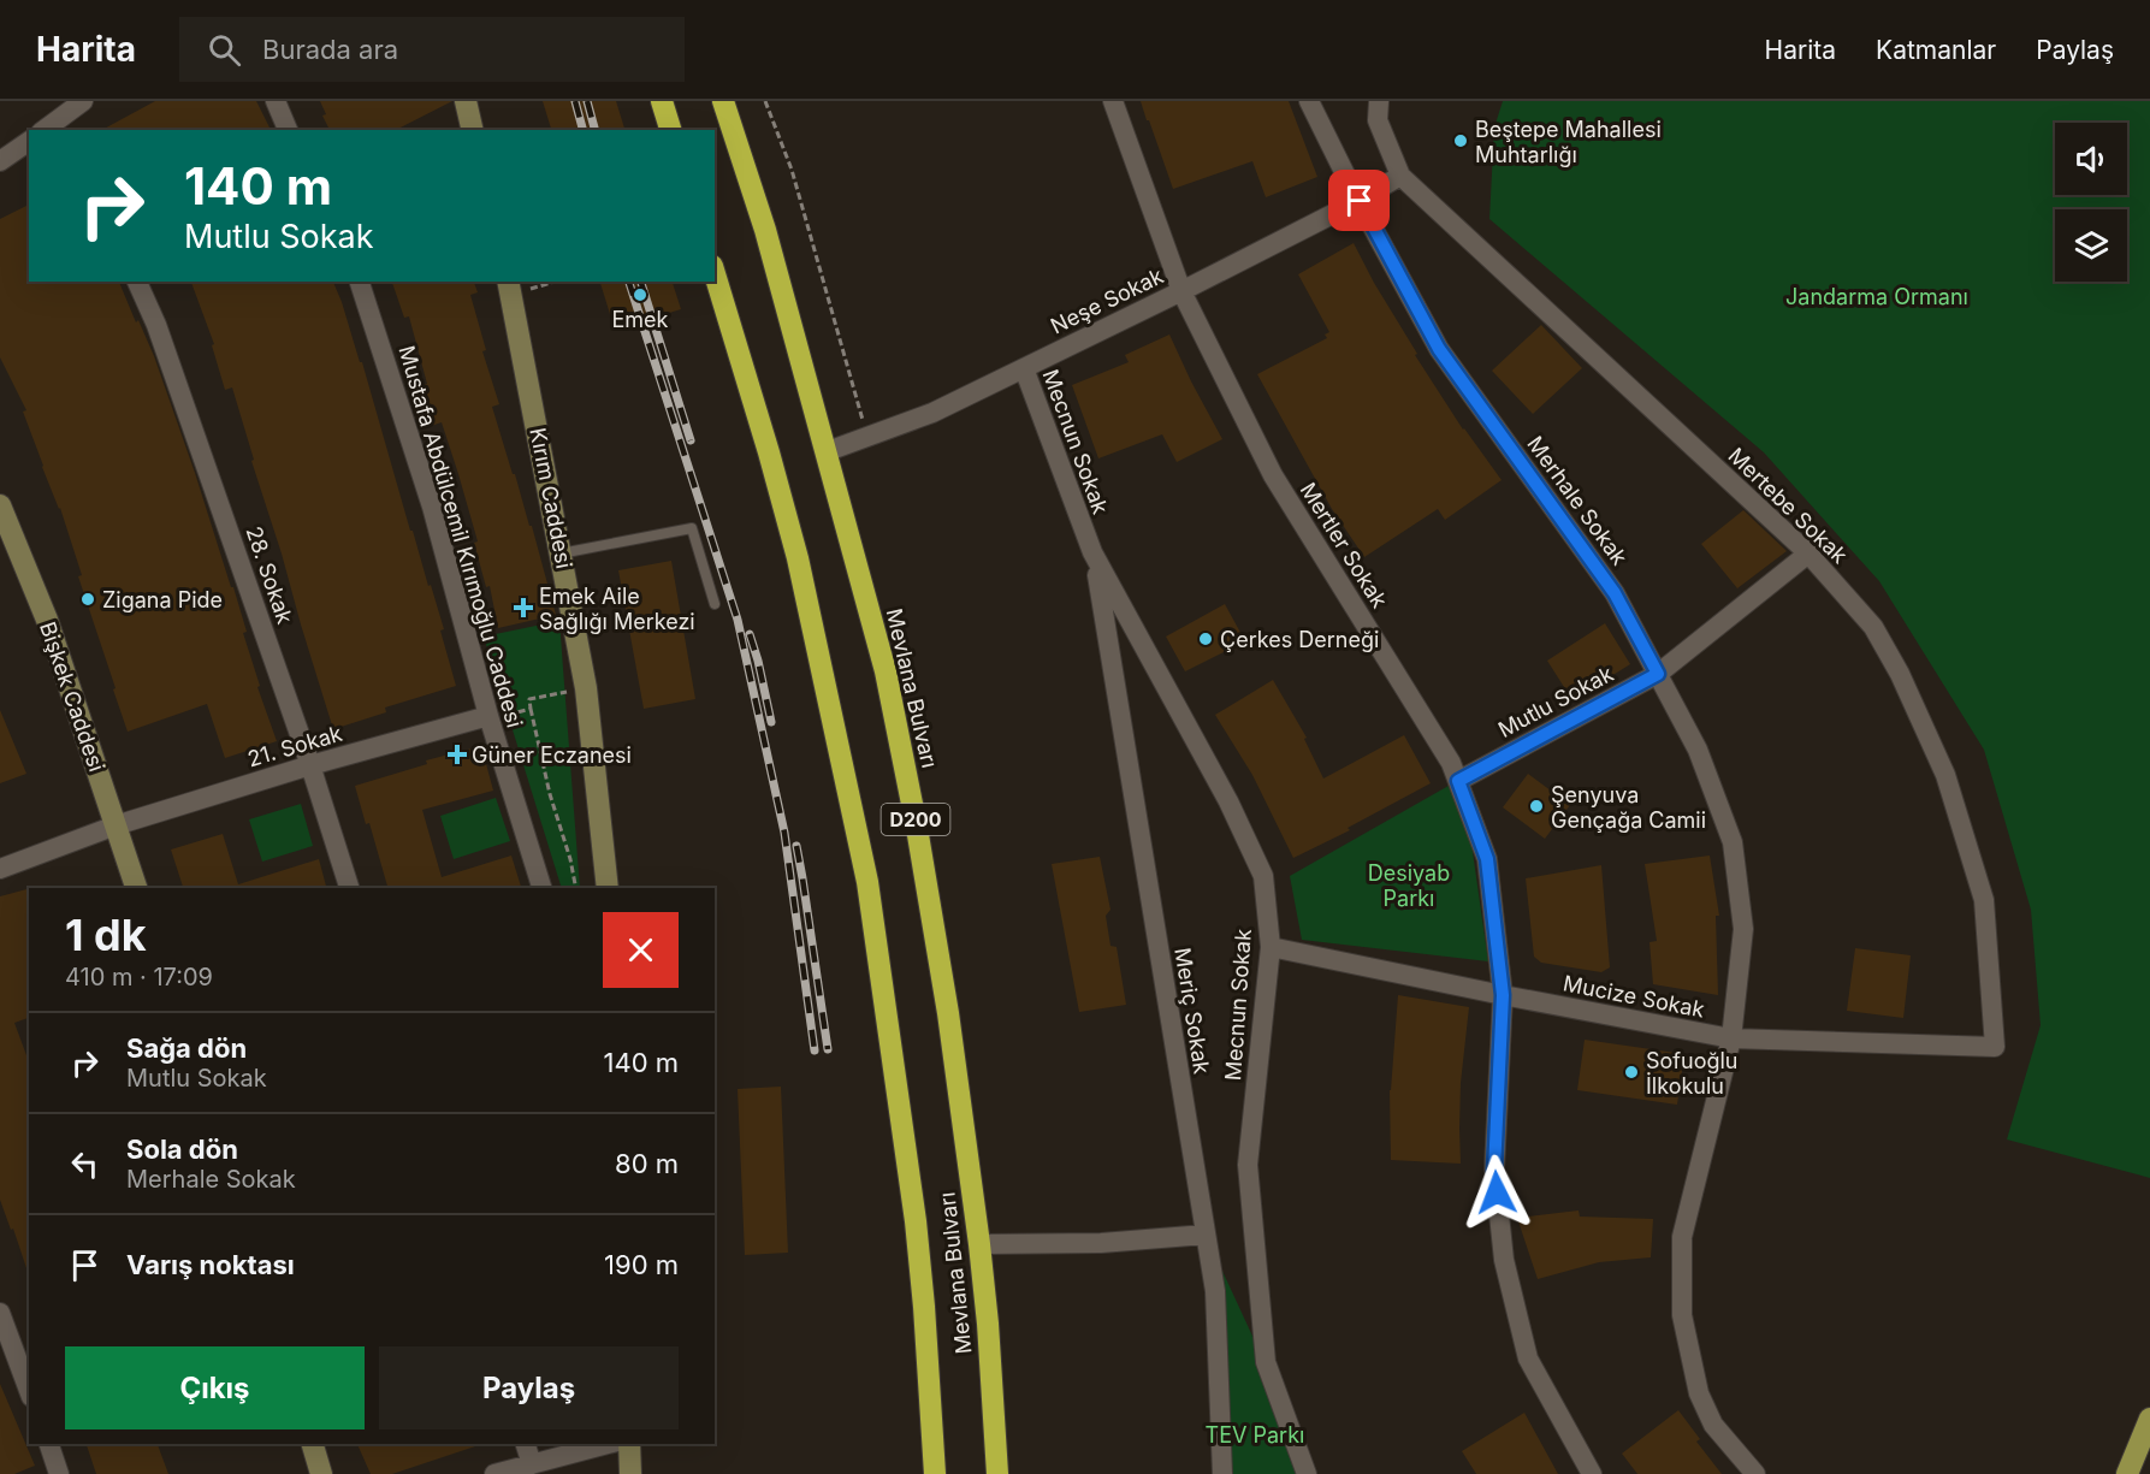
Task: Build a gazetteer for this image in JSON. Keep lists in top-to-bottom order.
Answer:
{
  "streets": {
    "highway": ["Mevlana Bulvarı", "D200"],
    "street": [
      "Neşe Sokak",
      "Mecnun Sokak",
      "Kırım Caddesi",
      "Merhale Sokak",
      "Mertebe Sokak",
      "Mustafa Abdülcemil Kırımoğlu Caddesi",
      "Mertler Sokak",
      "28. Sokak",
      "Bişkek Caddesi",
      "Mutlu Sokak",
      "21. Sokak",
      "Mucize Sokak",
      "Meriç Sokak"
    ]
  },
  "crossings": [
    ["Neşe Sokak", "Mecnun Sokak"],
    ["Neşe Sokak", "Merhale Sokak"],
    ["Neşe Sokak", "Mertebe Sokak"],
    ["Neşe Sokak", "Mertler Sokak"],
    ["Neşe Sokak", "Mevlana Bulvarı"],
    ["Mecnun Sokak", "Mucize Sokak"],
    ["Mecnun Sokak", "Meriç Sokak"],
    ["Merhale Sokak", "Mutlu Sokak"],
    ["Merhale Sokak", "Mucize Sokak"],
    ["Mertebe Sokak", "Mutlu Sokak"],
    ["Mertebe Sokak", "Mucize Sokak"],
    ["Mustafa Abdülcemil Kırımoğlu Caddesi", "21. Sokak"],
    ["Mertler Sokak", "Mutlu Sokak"],
    ["Mertler Sokak", "Mucize Sokak"],
    ["28. Sokak", "21. Sokak"],
    ["Mevlana Bulvarı", "D200"],
    ["Bişkek Caddesi", "21. Sokak"]
  ],
  "parks": ["Jandarma Ormanı", "Desiyab Parkı", "TEV Parkı"],
  "places": {
    "other": [
      "Beştepe Mahallesi Muhtarlığı",
      "Emek",
      "Zigana Pide",
      "Çerkes Derneği",
      "Şenyuva Gençağa Camii",
      "Sofuoğlu İlkokulu"
    ],
    "health": ["Emek Aile Sağlığı Merkezi", "Güner Eczanesi"]
  },
  "page": {
    "header": "Harita",
    "search": "Burada ara",
    "nav": ["Harita", "Katmanlar", "Paylaş"],
    "turn": ["140 m", "Mutlu Sokak"],
    "heading": ["1 dk", "410 m · 17:09"],
    "list": [
      {
        "name": "Sağa dön",
        "note": "Mutlu Sokak",
        "value": "140 m"
      },
      {
        "name": "Sola dön",
        "note": "Merhale Sokak",
        "value": "80 m"
      },
      {
        "name": "Varış noktası",
        "value": "190 m"
      }
    ],
    "buttons": ["Çıkış", "Paylaş"]
  }
}
